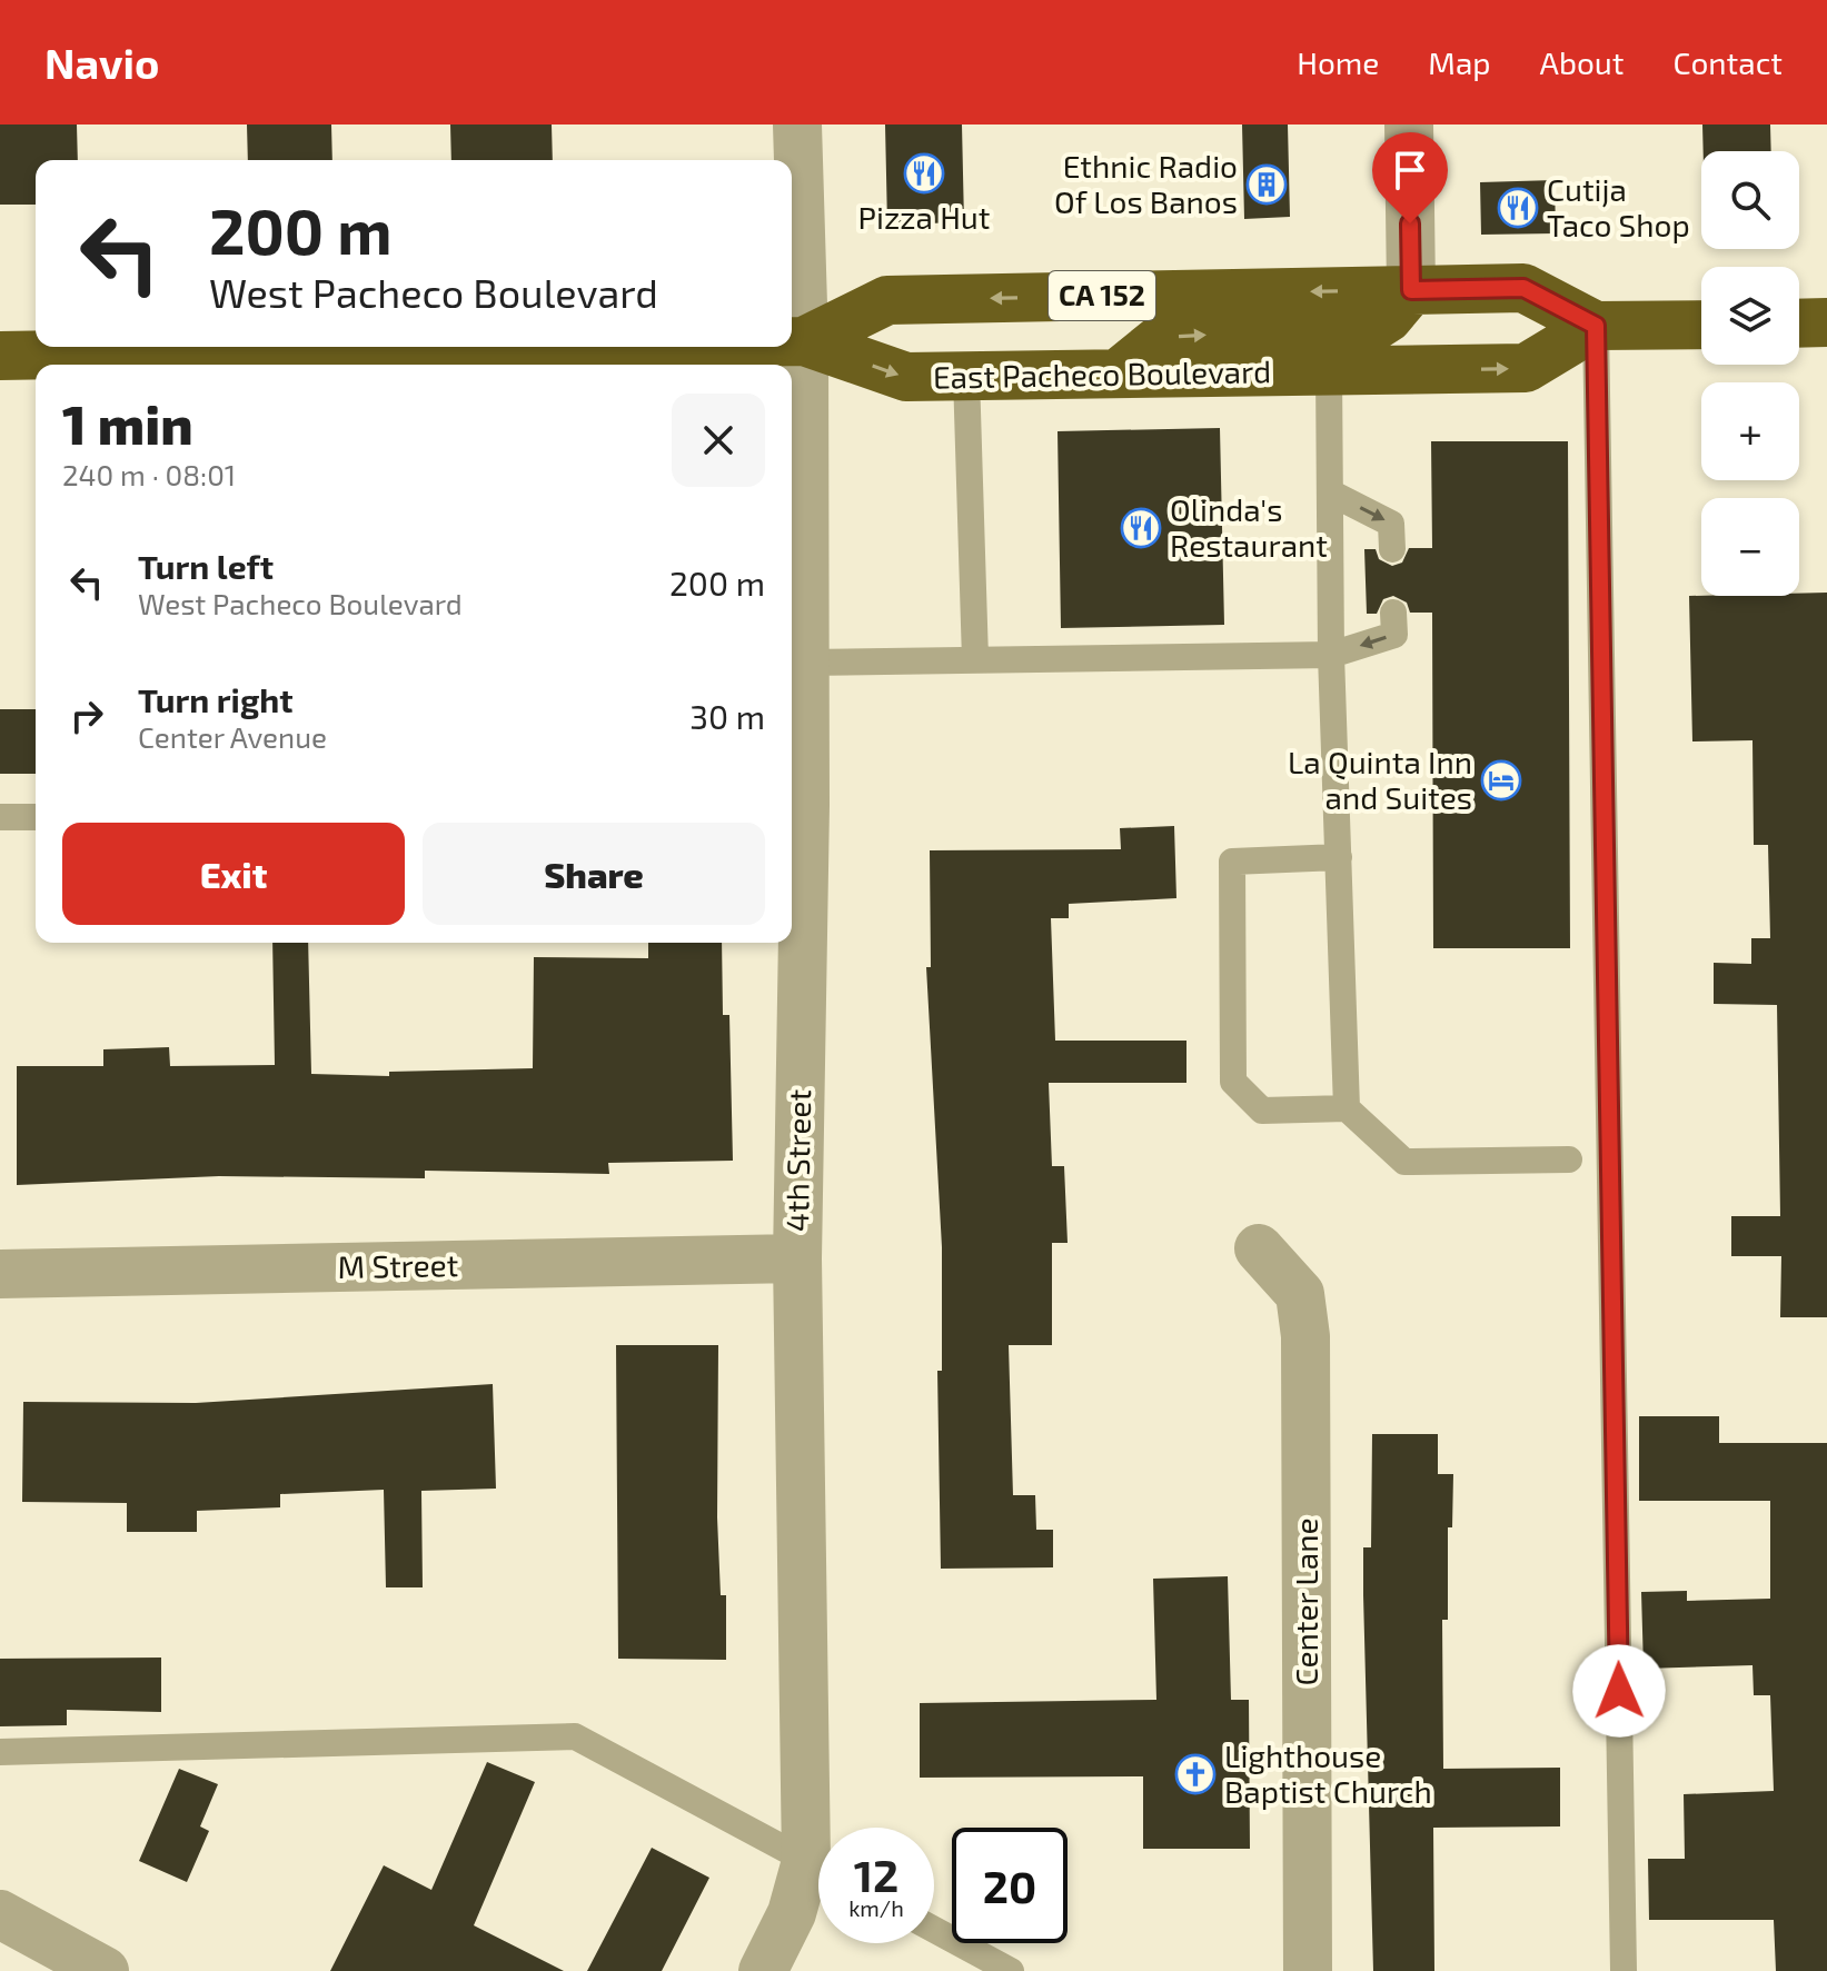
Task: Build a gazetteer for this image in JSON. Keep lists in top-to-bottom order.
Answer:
{
  "streets": {
    "highway": ["CA 152", "East Pacheco Boulevard"],
    "street": ["4th Street", "M Street", "Center Lane"]
  },
  "crossings": [
    ["CA 152", "East Pacheco Boulevard"],
    ["East Pacheco Boulevard", "4th Street"],
    ["4th Street", "M Street"]
  ],
  "places": {
    "restaurant": ["Pizza Hut", "Cutija Taco Shop", "Olinda's Restaurant"],
    "building": ["Ethnic Radio Of Los Banos"],
    "hotel": ["La Quinta Inn and Suites"],
    "church": ["Lighthouse Baptist Church"]
  },
  "page": {
    "header": "Navio",
    "nav": [
      "Home",
      "Map",
      "About",
      "Contact"
    ],
    "map_buttons": ["+", "−"],
    "turn": ["200 m", "West Pacheco Boulevard"],
    "heading": ["1 min", "240 m · 08:01"],
    "list": [
      {
        "name": "Turn left",
        "note": "West Pacheco Boulevard",
        "value": "200 m"
      },
      {
        "name": "Turn right",
        "note": "Center Avenue",
        "value": "30 m"
      }
    ],
    "buttons": ["Exit", "Share"],
    "speed": "12 km/h",
    "limit": "20"
  }
}
